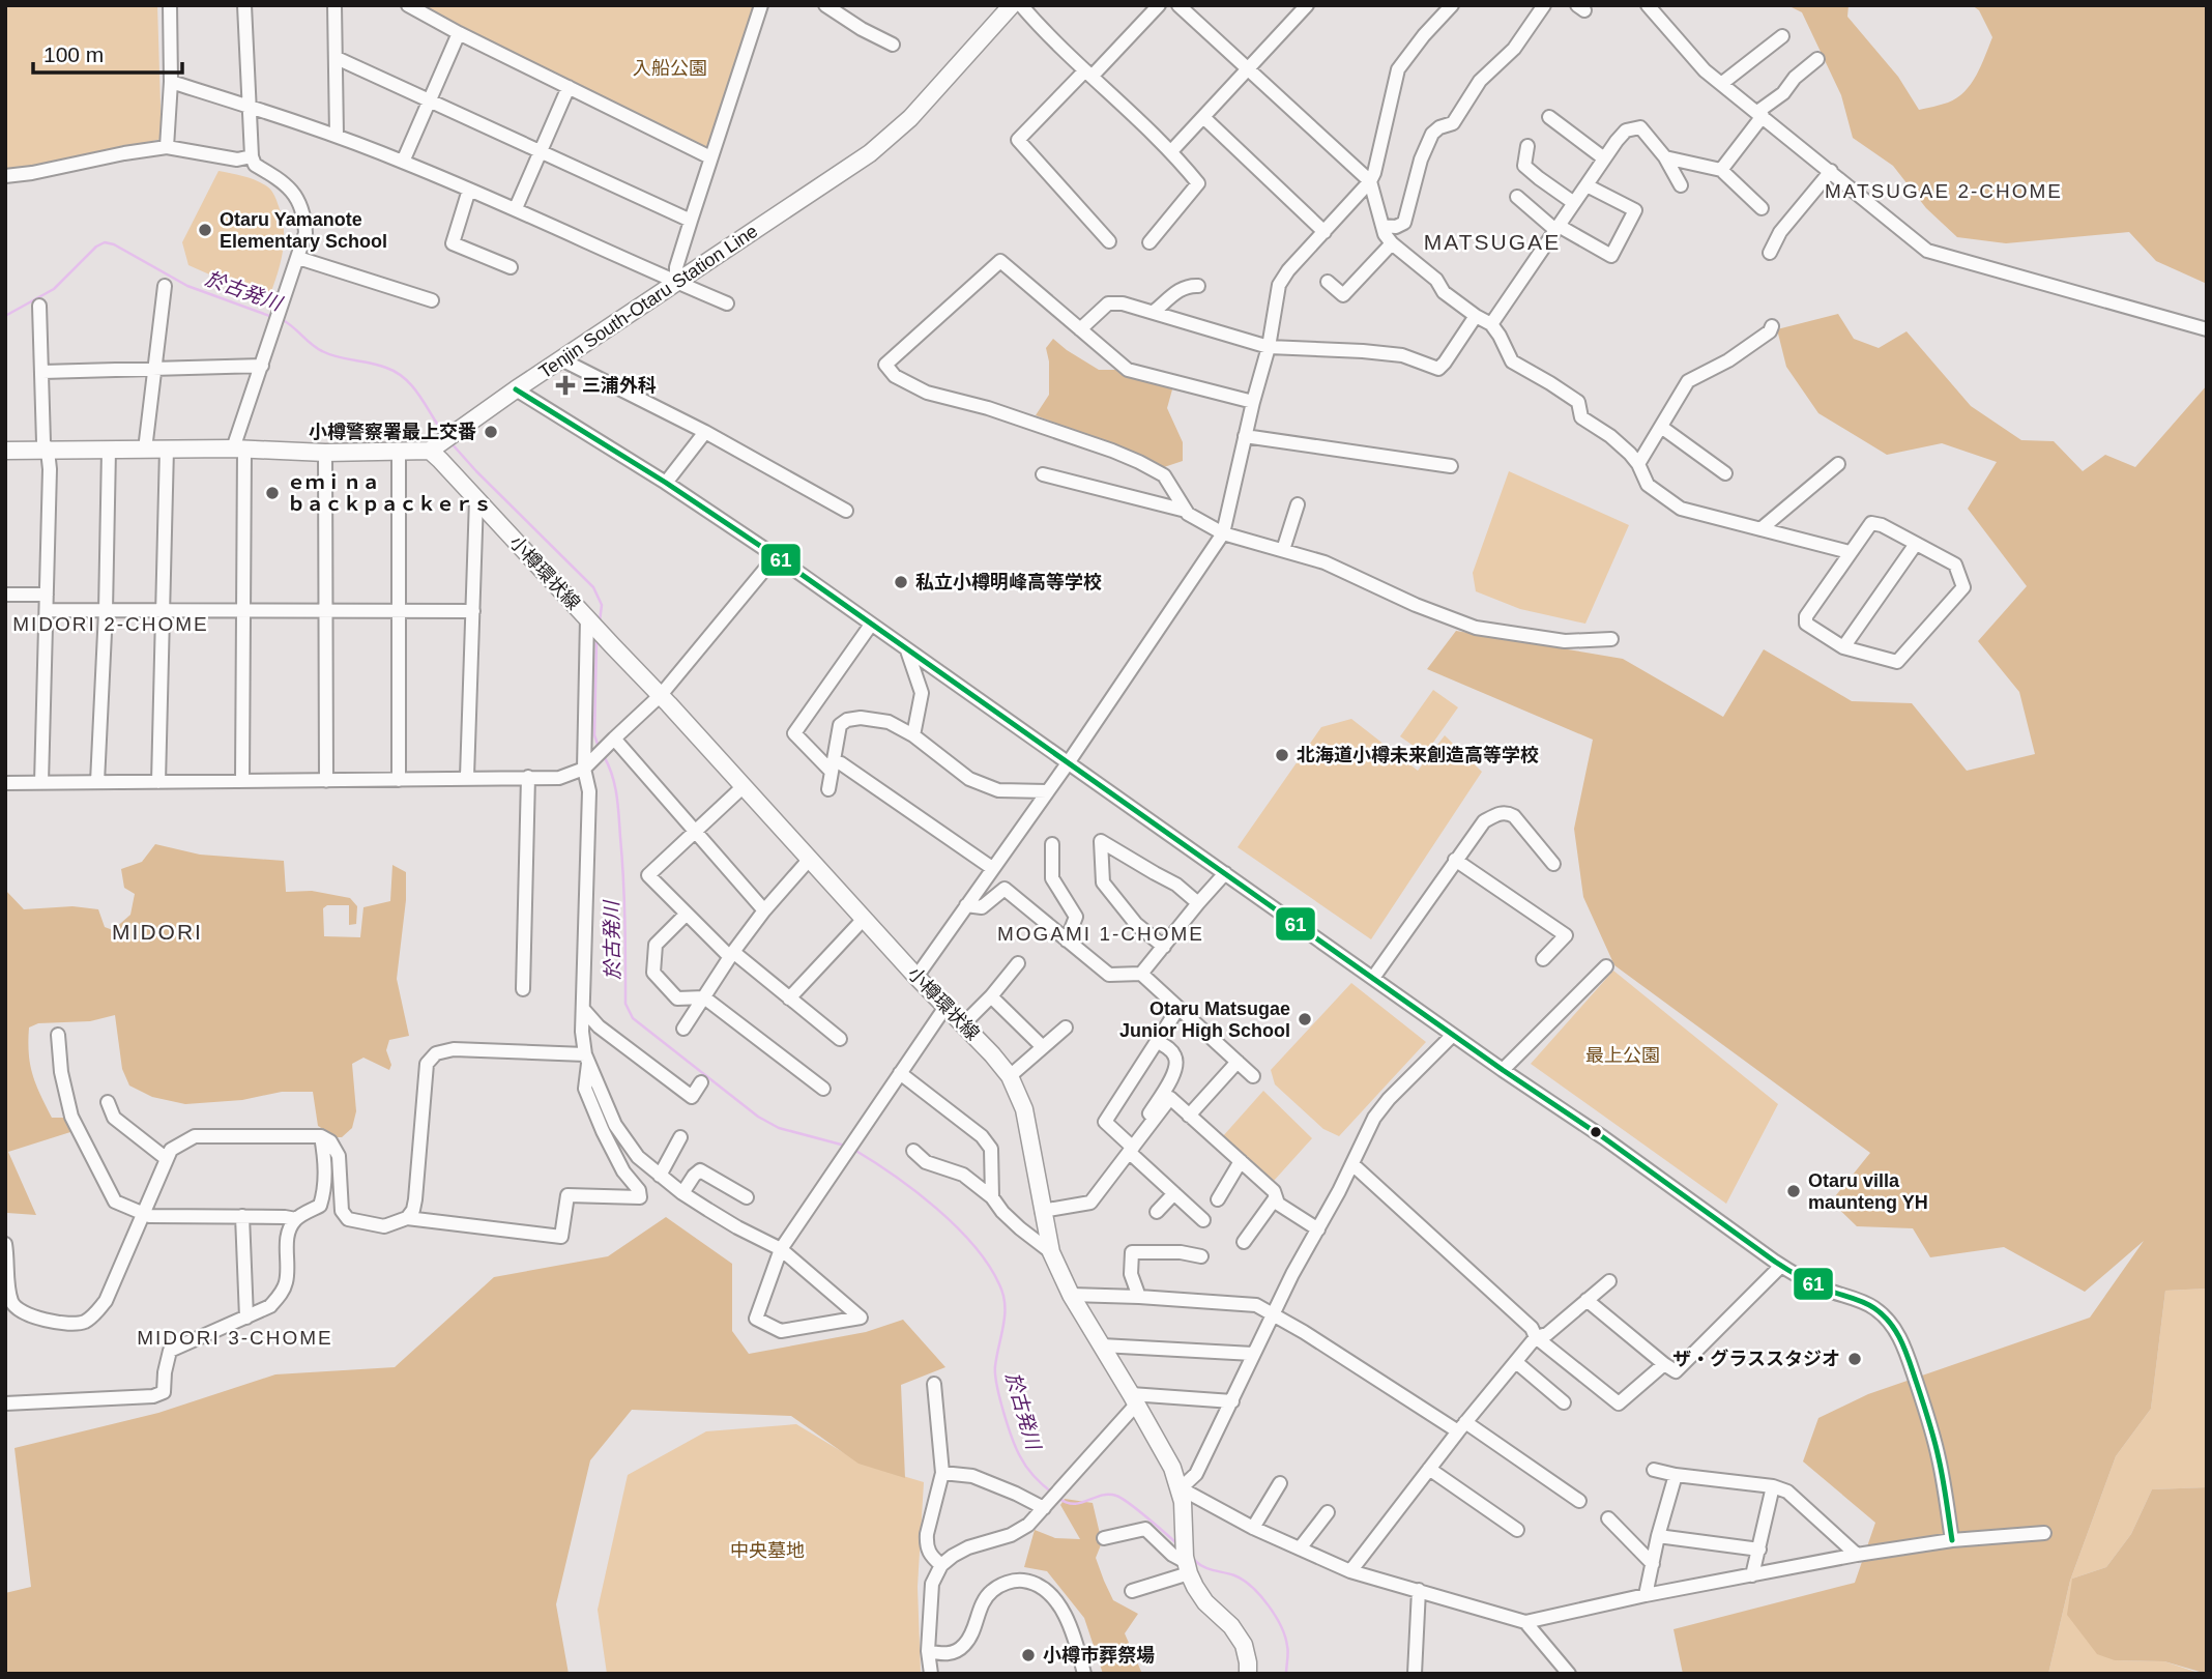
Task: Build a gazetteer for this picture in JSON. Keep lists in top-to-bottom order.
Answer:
{
  "streets": {
    "main road": ["Tenjin South-Otaru Station Line", "小樽環状線"]
  },
  "crossings": [
    ["Tenjin South-Otaru Station Line", "小樽環状線"]
  ],
  "districts": [
    "MATSUGAE 2-CHOME",
    "MATSUGAE",
    "MIDORI 2-CHOME",
    "MIDORI",
    "MOGAMI 1-CHOME",
    "MIDORI 3-CHOME"
  ],
  "water": ["於古発川"],
  "parks": ["入船公園", "最上公園", "中央墓地"],
  "places": {
    "other": [
      "Otaru Yamanote Elementary School",
      "小樽警察署最上交番",
      "ｅｍｉｎａ ｂａｃｋｐａｃｋｅｒｓ",
      "私立小樽明峰高等学校",
      "北海道小樽未来創造高等学校",
      "Otaru Matsugae Junior High School",
      "Otaru villa maunteng YH",
      "ザ・グラススタジオ",
      "小樽市葬祭場"
    ],
    "health": ["三浦外科"]
  },
  "lines": ["transit line 61"],
  "scale_bar": "100 m"
}
